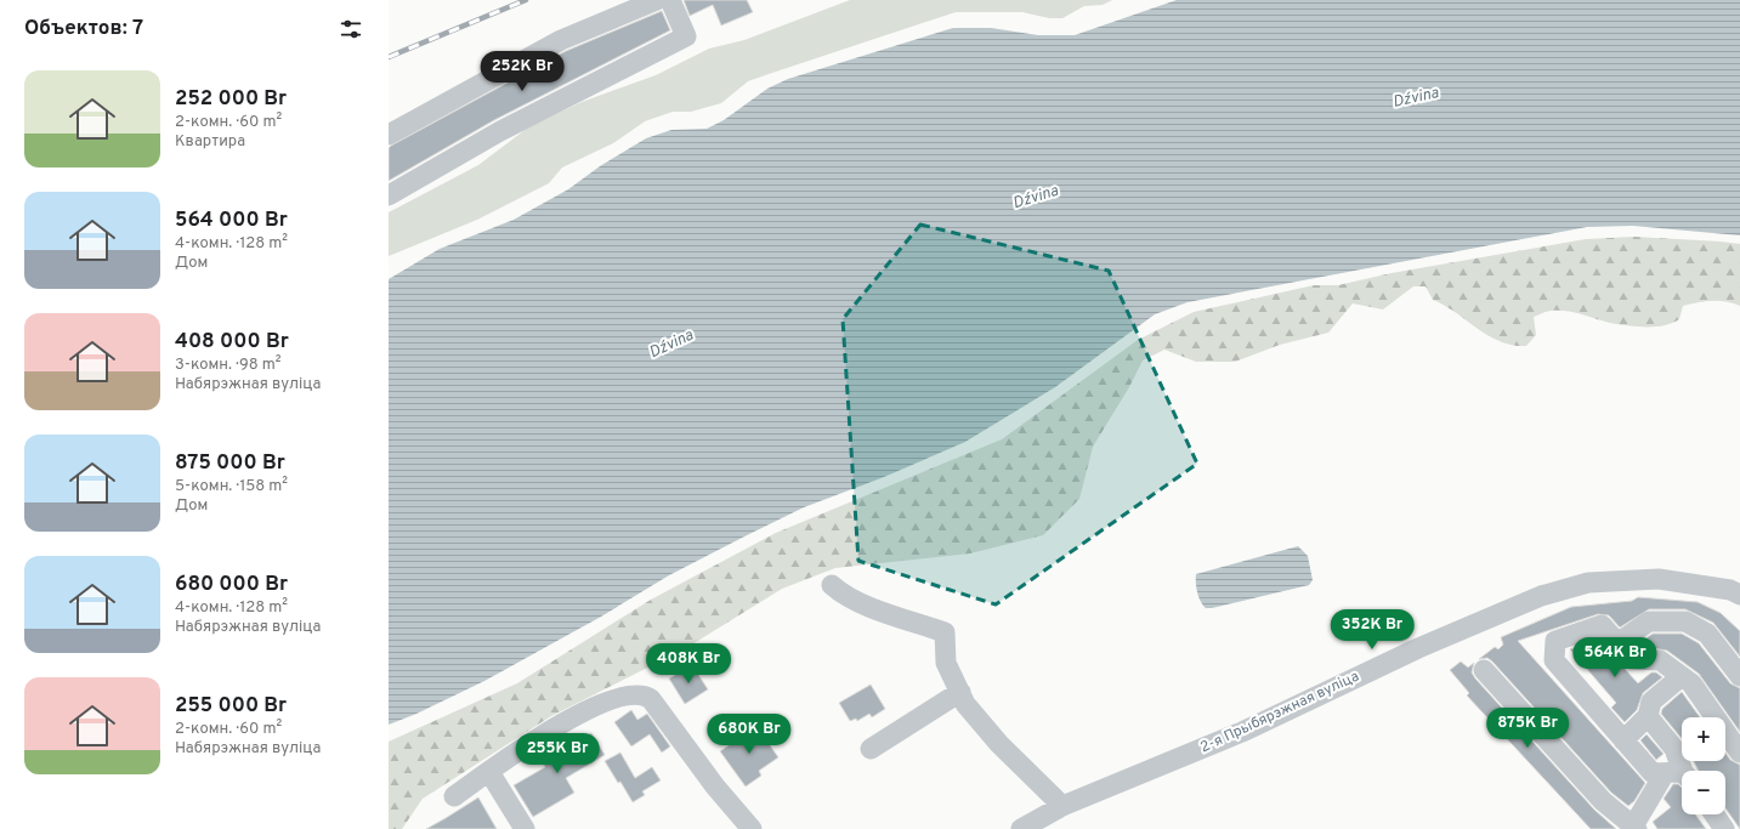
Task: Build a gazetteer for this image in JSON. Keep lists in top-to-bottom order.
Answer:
{
  "streets": {
    "street": ["2-я Прыбярэжная вуліца"]
  },
  "water": ["Dźvina"],
  "page": {
    "heading": "Объектов: 7",
    "price": [
      "252K Br",
      "352K Br",
      "564K Br",
      "408K Br",
      "875K Br",
      "680K Br",
      "255K Br"
    ],
    "list": [
      {
        "name": "252 000 Br",
        "note": "2-комн. · 60 m² · Квартира"
      },
      {
        "name": "564 000 Br",
        "note": "4-комн. · 128 m² · Дом"
      },
      {
        "name": "408 000 Br",
        "note": "3-комн. · 98 m² · Набярэжная вуліца"
      },
      {
        "name": "875 000 Br",
        "note": "5-комн. · 158 m² · Дом"
      },
      {
        "name": "680 000 Br",
        "note": "4-комн. · 128 m² · Набярэжная вуліца"
      },
      {
        "name": "255 000 Br",
        "note": "2-комн. · 60 m² · Набярэжная вуліца"
      }
    ],
    "map_buttons": ["+", "−"]
  }
}
